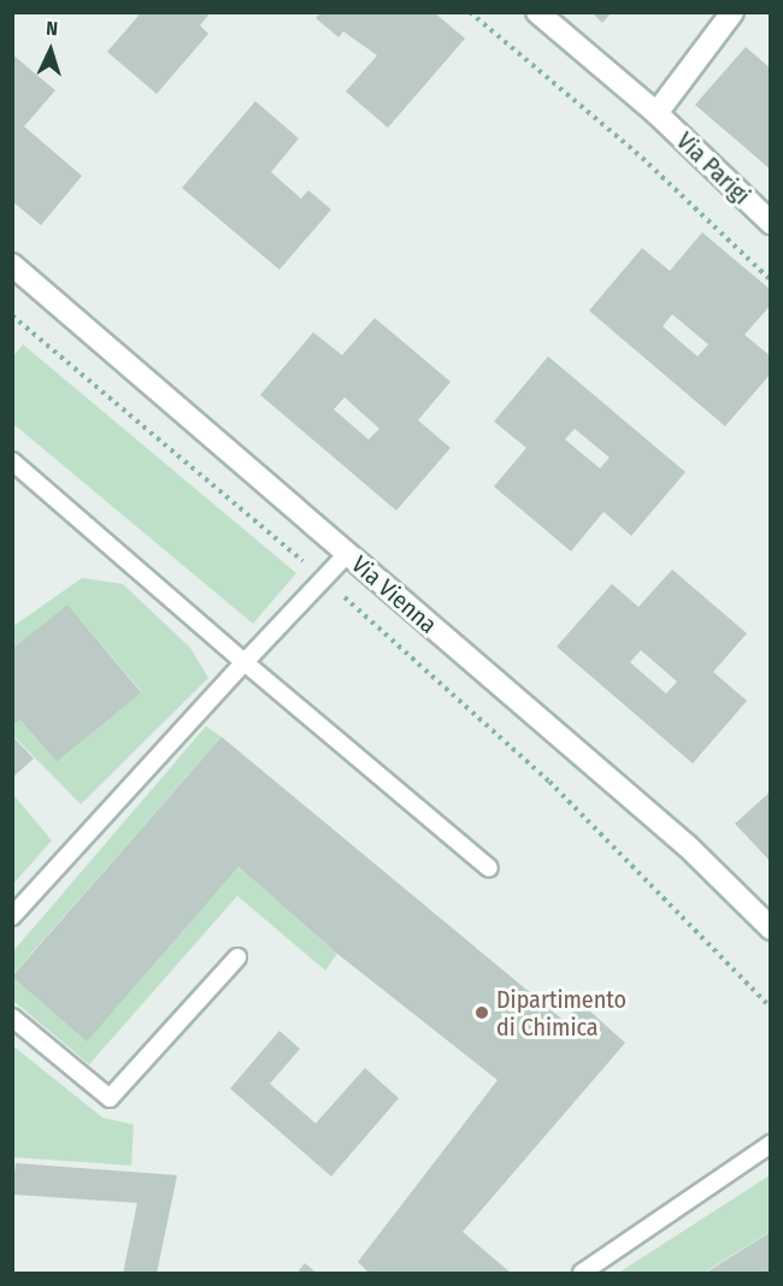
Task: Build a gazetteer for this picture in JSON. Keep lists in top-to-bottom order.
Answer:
{
  "streets": {
    "street": ["Via Parigi", "Via Vienna"]
  },
  "places": ["Dipartimento di Chimica"],
  "north": "top"
}
